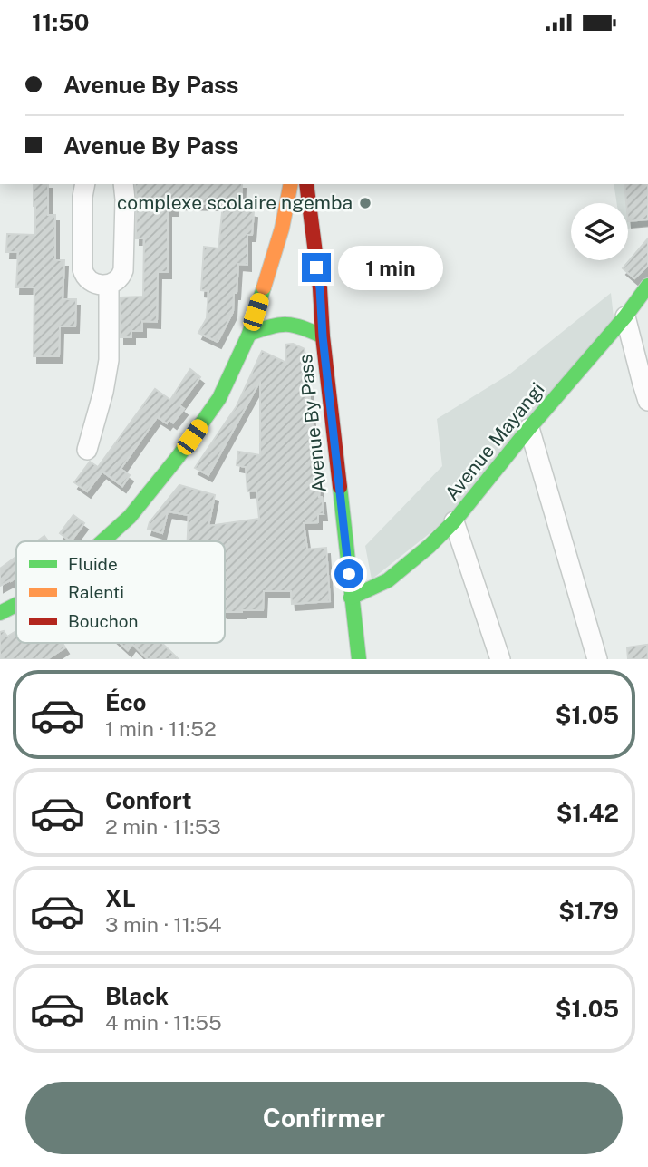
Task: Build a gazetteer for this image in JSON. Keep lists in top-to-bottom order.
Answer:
{
  "streets": {
    "main road": ["Avenue By Pass", "Avenue Mayangi"]
  },
  "crossings": [
    ["Avenue By Pass", "Avenue Mayangi"]
  ],
  "places": ["complexe scolaire ngemba"],
  "legend": ["Fluide", "Ralenti", "Bouchon"],
  "page": {
    "status": "11:50",
    "banner": ["Avenue By Pass", "Avenue By Pass"],
    "bubble": "1 min",
    "list": [
      {
        "name": "Éco",
        "note": "1 min · 11:52",
        "value": "$1.05"
      },
      {
        "name": "Confort",
        "note": "2 min · 11:53",
        "value": "$1.42"
      },
      {
        "name": "XL",
        "note": "3 min · 11:54",
        "value": "$1.79"
      },
      {
        "name": "Black",
        "note": "4 min · 11:55",
        "value": "$1.05"
      }
    ],
    "buttons": "Confirmer"
  }
}
